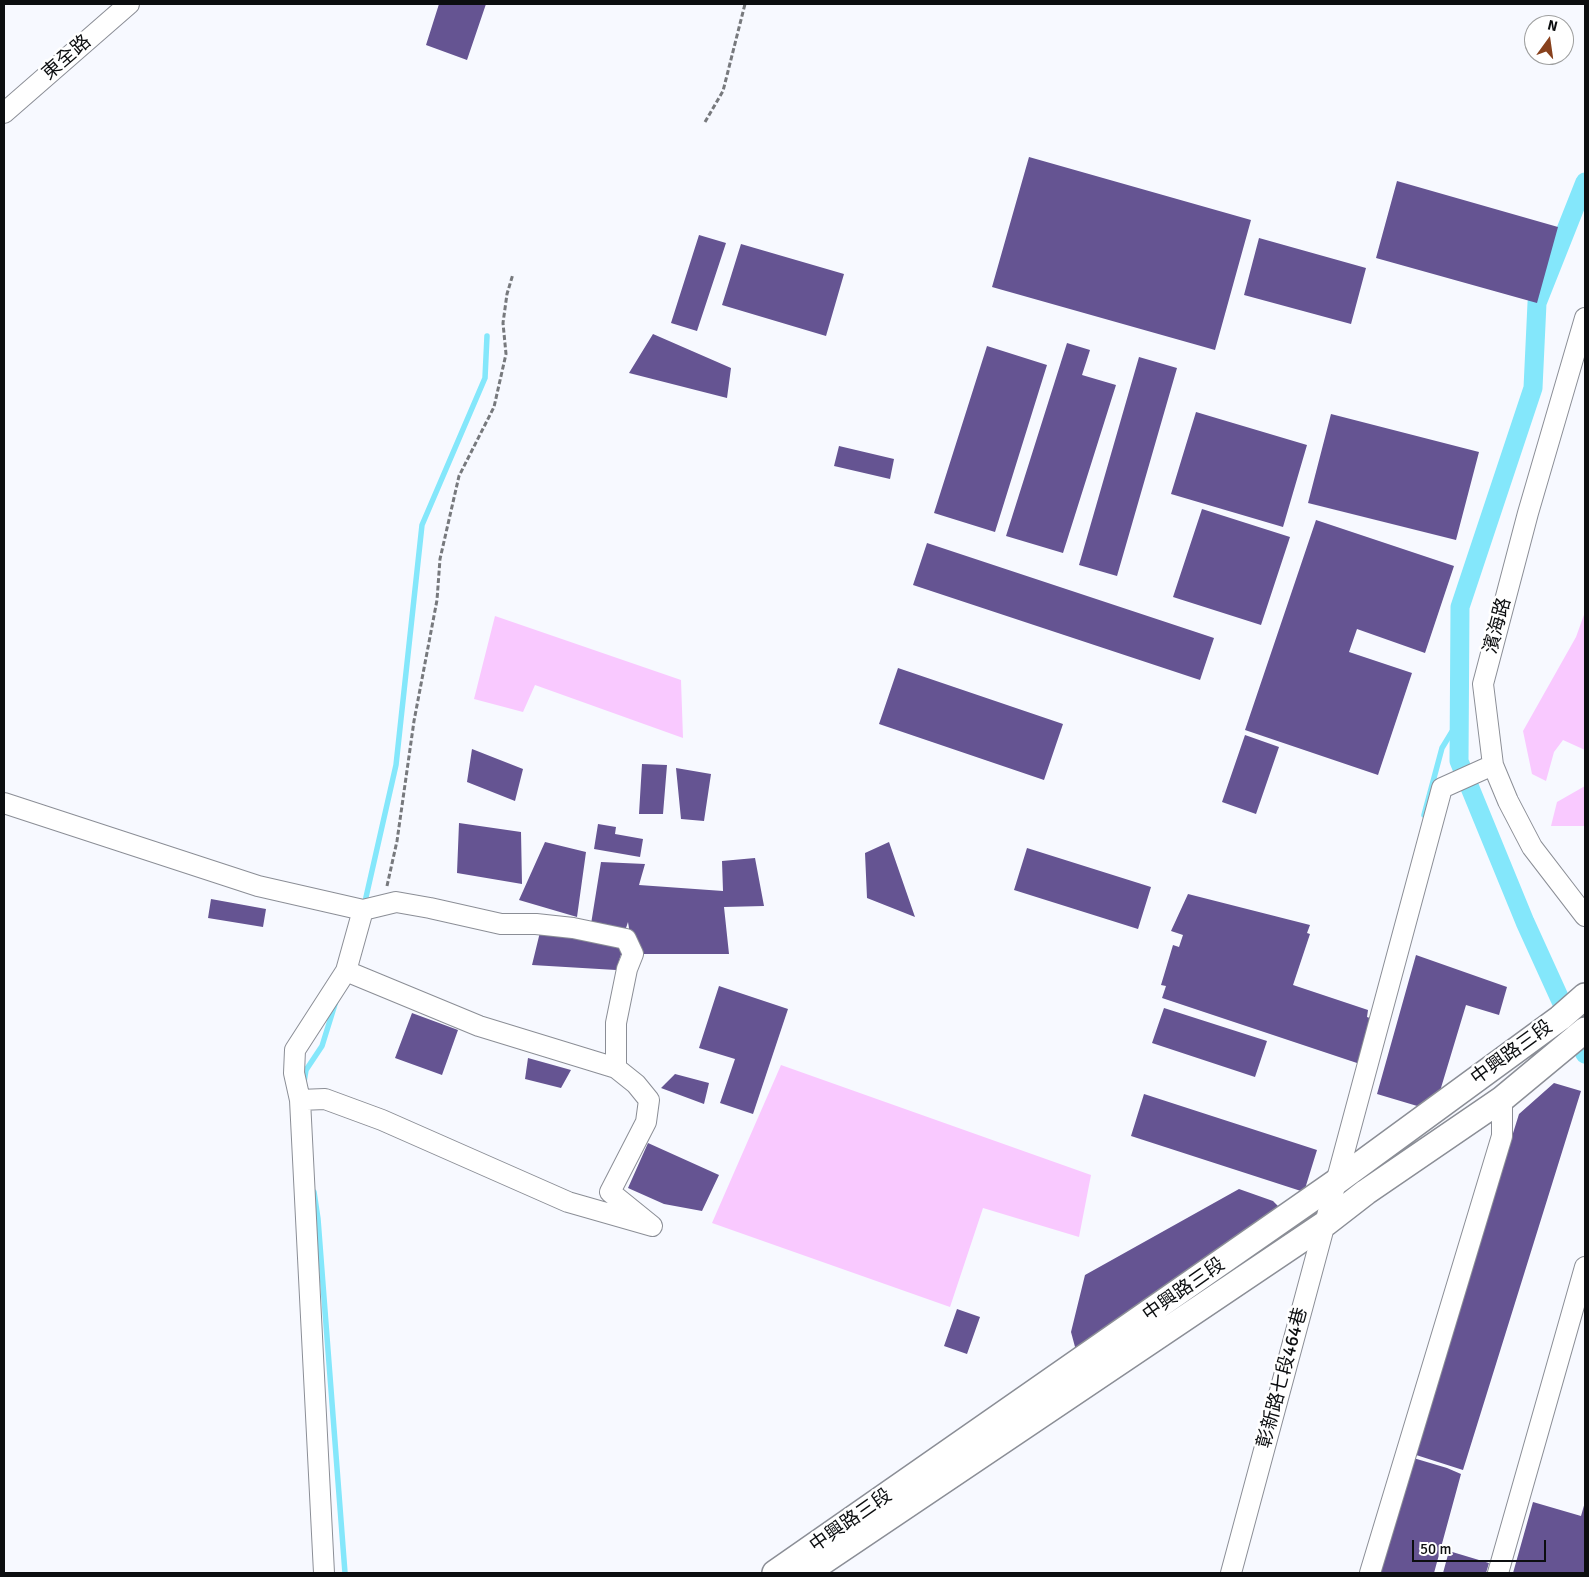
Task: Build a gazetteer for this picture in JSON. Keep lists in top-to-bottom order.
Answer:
{
  "streets": {
    "main road": ["中興路三段"],
    "street": ["東全路", "濱海路", "彰新路七段464巷"]
  },
  "crossings": [
    ["濱海路", "彰新路七段464巷"],
    ["中興路三段", "彰新路七段464巷"]
  ],
  "scale_bar": "50 m",
  "north": "top"
}
